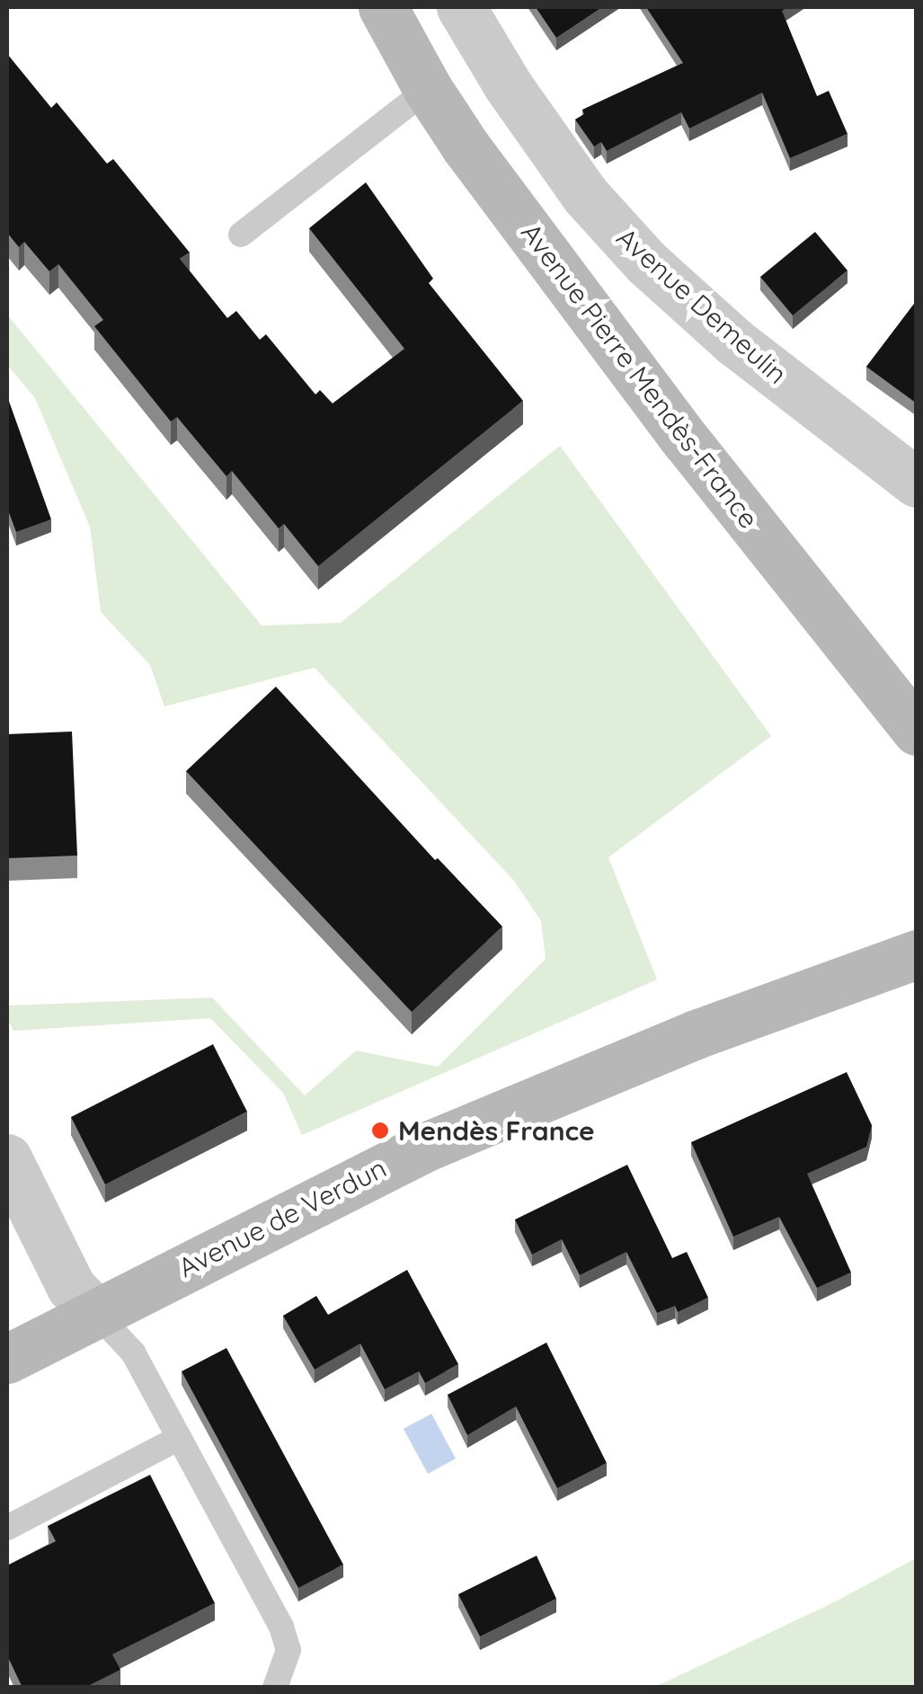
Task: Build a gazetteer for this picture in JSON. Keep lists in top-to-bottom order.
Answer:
{
  "streets": {
    "main road": ["Avenue Pierre Mendès-France", "Avenue de Verdun"],
    "street": ["Avenue Demeulin"]
  },
  "places": ["Mendès France"]
}
